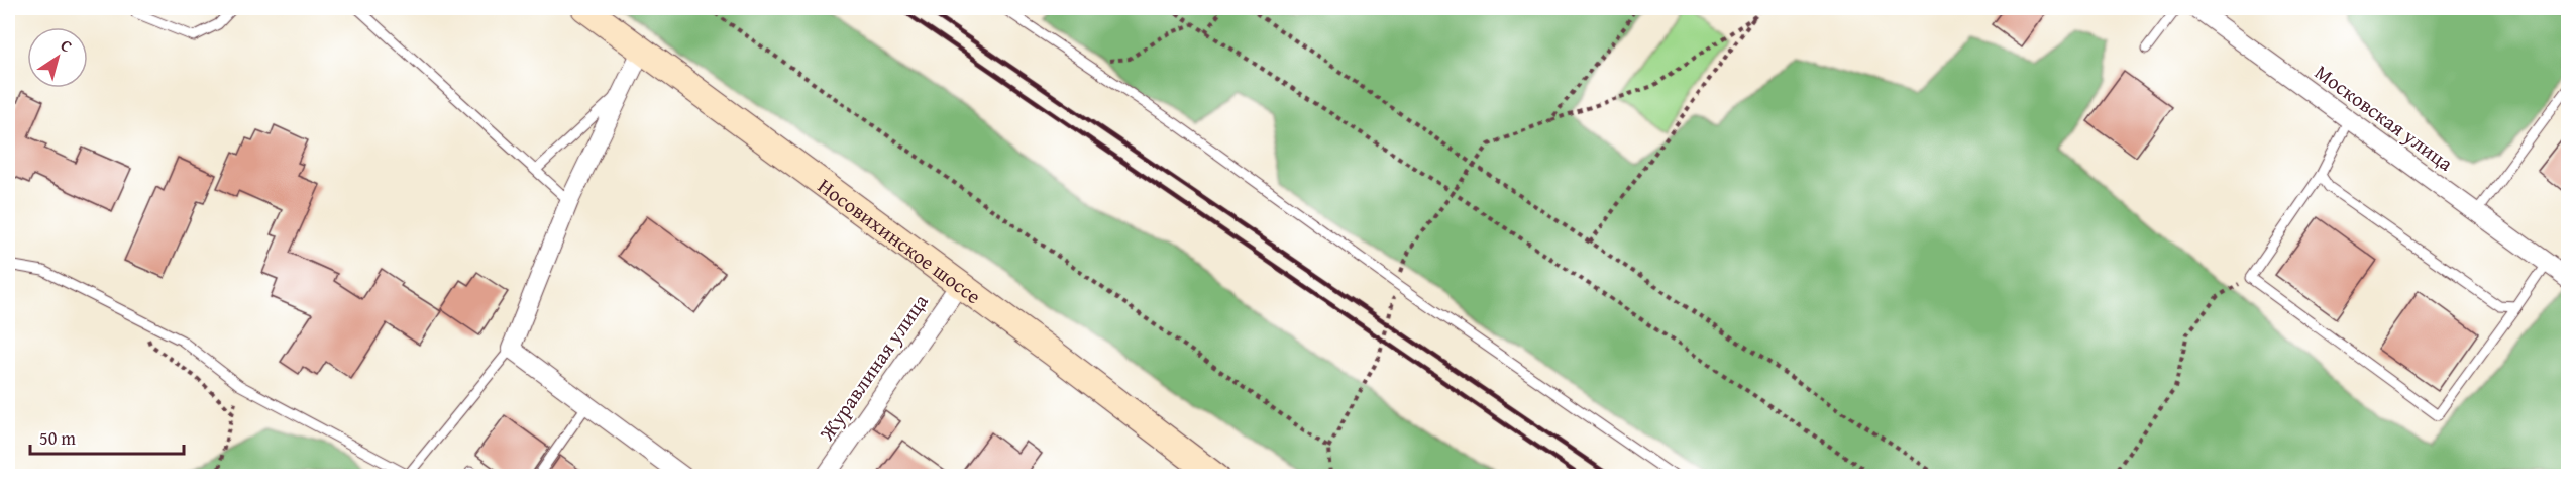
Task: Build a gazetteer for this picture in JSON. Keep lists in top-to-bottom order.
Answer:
{
  "streets": {
    "main road": ["Носовихинское шоссе"],
    "street": ["Московская улица", "Журавлиная улица"]
  },
  "crossings": [
    ["Носовихинское шоссе", "Журавлиная улица"]
  ],
  "scale_bar": "50 m",
  "north": "top right"
}
